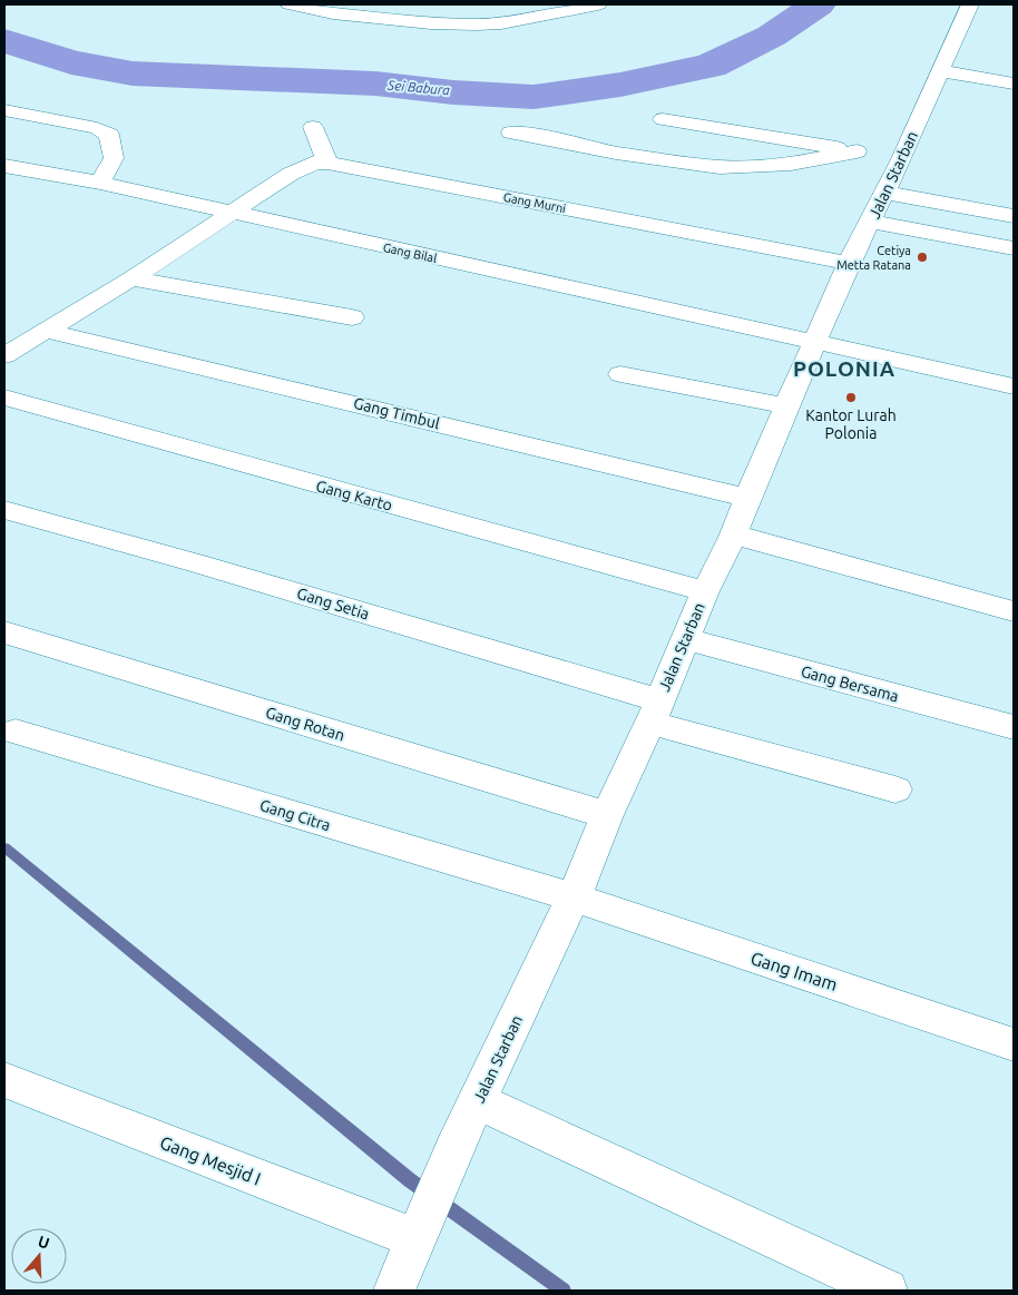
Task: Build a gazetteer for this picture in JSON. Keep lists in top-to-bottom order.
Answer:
{
  "streets": {
    "street": [
      "Jalan Starban",
      "Gang Murni",
      "Gang Bilal",
      "Gang Timbul",
      "Gang Karto",
      "Gang Setia",
      "Gang Bersama",
      "Gang Rotan",
      "Gang Citra",
      "Gang Imam",
      "Gang Mesjid I"
    ]
  },
  "crossings": [
    ["Jalan Starban", "Gang Murni"],
    ["Jalan Starban", "Gang Bilal"],
    ["Jalan Starban", "Gang Timbul"],
    ["Jalan Starban", "Gang Karto"],
    ["Jalan Starban", "Gang Setia"],
    ["Jalan Starban", "Gang Bersama"],
    ["Jalan Starban", "Gang Rotan"],
    ["Jalan Starban", "Gang Citra"],
    ["Jalan Starban", "Gang Imam"],
    ["Jalan Starban", "Gang Mesjid I"],
    ["Gang Murni", "Gang Bilal"],
    ["Gang Citra", "Gang Imam"]
  ],
  "districts": ["POLONIA"],
  "water": ["Sei Babura"],
  "places": ["Cetiya Metta Ratana", "Kantor Lurah Polonia"],
  "north": "top"
}
